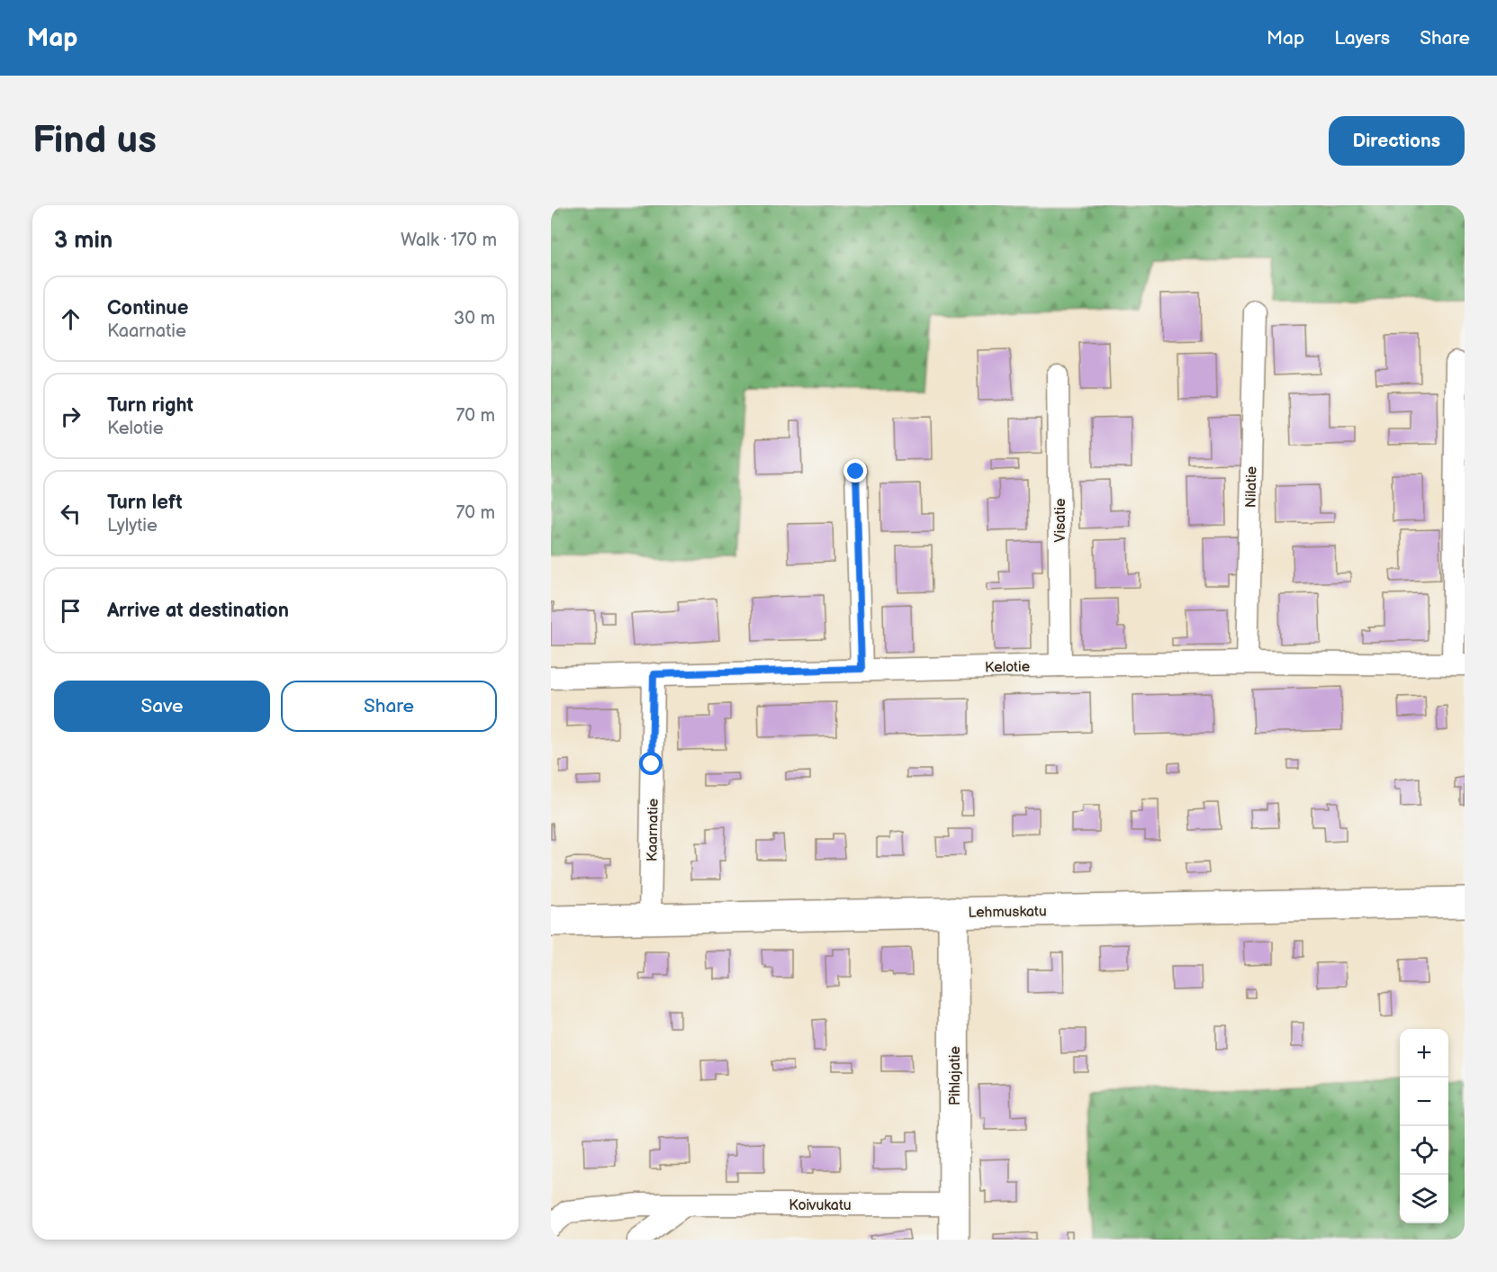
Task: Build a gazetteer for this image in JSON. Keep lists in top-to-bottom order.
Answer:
{
  "streets": {
    "street": [
      "Nilatie",
      "Visatie",
      "Kelotie",
      "Kaarnatie",
      "Lehmuskatu",
      "Pihlajatie",
      "Koivukatu"
    ]
  },
  "crossings": [
    ["Nilatie", "Kelotie"],
    ["Visatie", "Kelotie"],
    ["Kelotie", "Kaarnatie"],
    ["Kaarnatie", "Lehmuskatu"],
    ["Lehmuskatu", "Pihlajatie"],
    ["Pihlajatie", "Koivukatu"]
  ],
  "page": {
    "header": "Map",
    "nav": ["Map", "Layers", "Share"],
    "buttons": [
      "Directions",
      ["Save", "Share"]
    ],
    "title": "Find us",
    "heading": ["3 min", "Walk · 170 m"],
    "list": [
      ["Continue", "Kaarnatie", "30 m"],
      ["Turn right", "Kelotie", "70 m"],
      ["Turn left", "Lylytie", "70 m"],
      "Arrive at destination"
    ],
    "map_buttons": ["+", "−"]
  }
}
